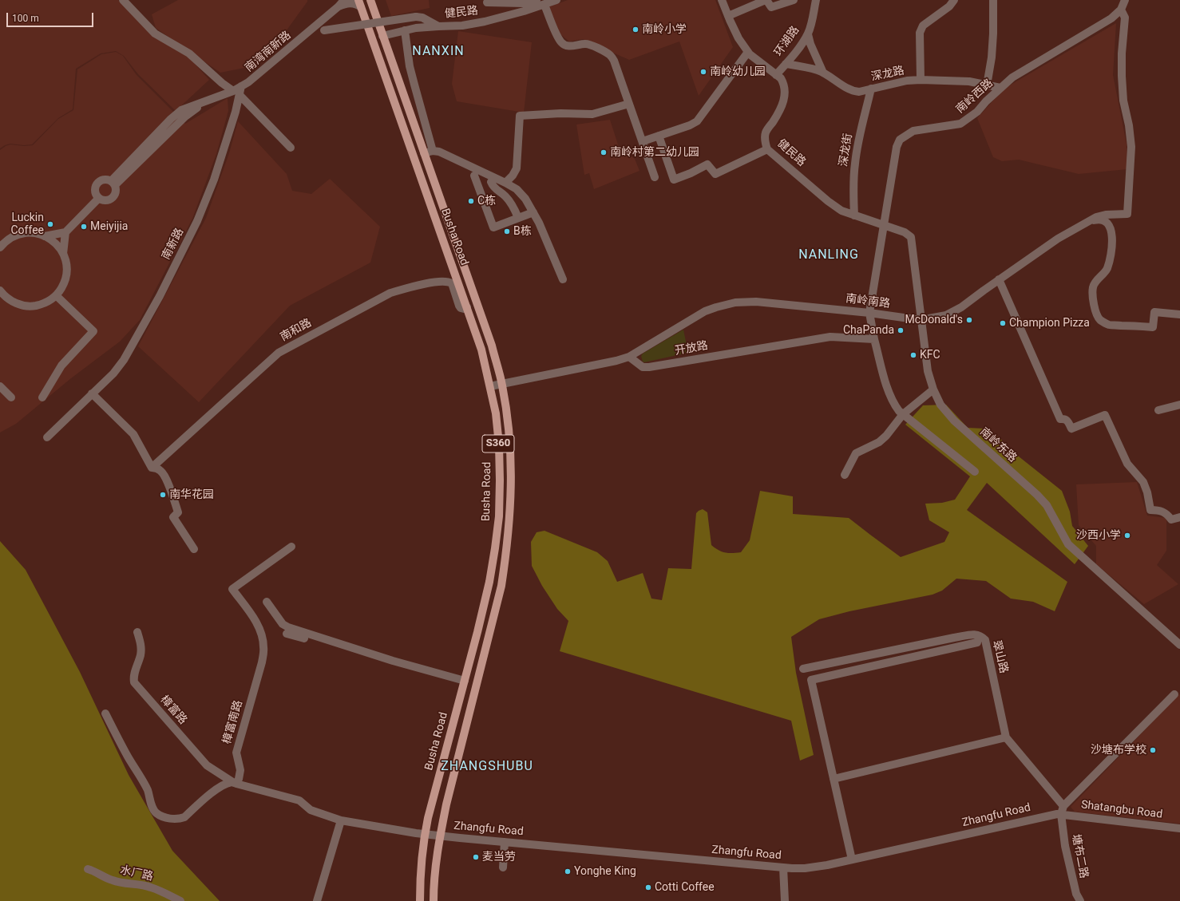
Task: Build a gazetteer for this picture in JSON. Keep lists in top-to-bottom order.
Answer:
{
  "streets": {
    "main road": ["Busha Road", "S360"],
    "street": [
      "健民路",
      "环湖路",
      "南湾南新路",
      "深龙路",
      "南岭西路",
      "深龙街",
      "南新路",
      "南岭南路",
      "南和路",
      "开放路",
      "南岭东路",
      "翠山路",
      "樟富路",
      "樟富南路",
      "Shatangbu Road",
      "Zhangfu Road",
      "塘布二路",
      "水厂路"
    ]
  },
  "crossings": [
    ["健民路", "环湖路"],
    ["健民路", "南湾南新路"],
    ["健民路", "南岭西路"],
    ["健民路", "深龙街"],
    ["健民路", "南岭东路"],
    ["环湖路", "深龙路"],
    ["南湾南新路", "南新路"],
    ["深龙路", "南岭西路"],
    ["深龙路", "深龙街"],
    ["南岭西路", "南岭南路"],
    ["南岭西路", "南岭东路"],
    ["Busha Road", "南和路"],
    ["Busha Road", "Zhangfu Road"],
    ["南岭南路", "开放路"],
    ["南岭南路", "南岭东路"],
    ["樟富路", "樟富南路"],
    ["Shatangbu Road", "Zhangfu Road"],
    ["Shatangbu Road", "塘布二路"],
    ["Zhangfu Road", "塘布二路"]
  ],
  "districts": ["NANXIN", "NANLING", "ZHANGSHUBU"],
  "places": [
    "南岭小学",
    "南岭幼儿园",
    "南岭村第二幼儿园",
    "C栋",
    "Luckin Coffee",
    "Meiyijia",
    "B栋",
    "McDonald's",
    "Champion Pizza",
    "ChaPanda",
    "KFC",
    "南华花园",
    "沙西小学",
    "沙塘布学校",
    "麦当劳",
    "Yonghe King",
    "Cotti Coffee"
  ],
  "scale_bar": "100 m"
}
